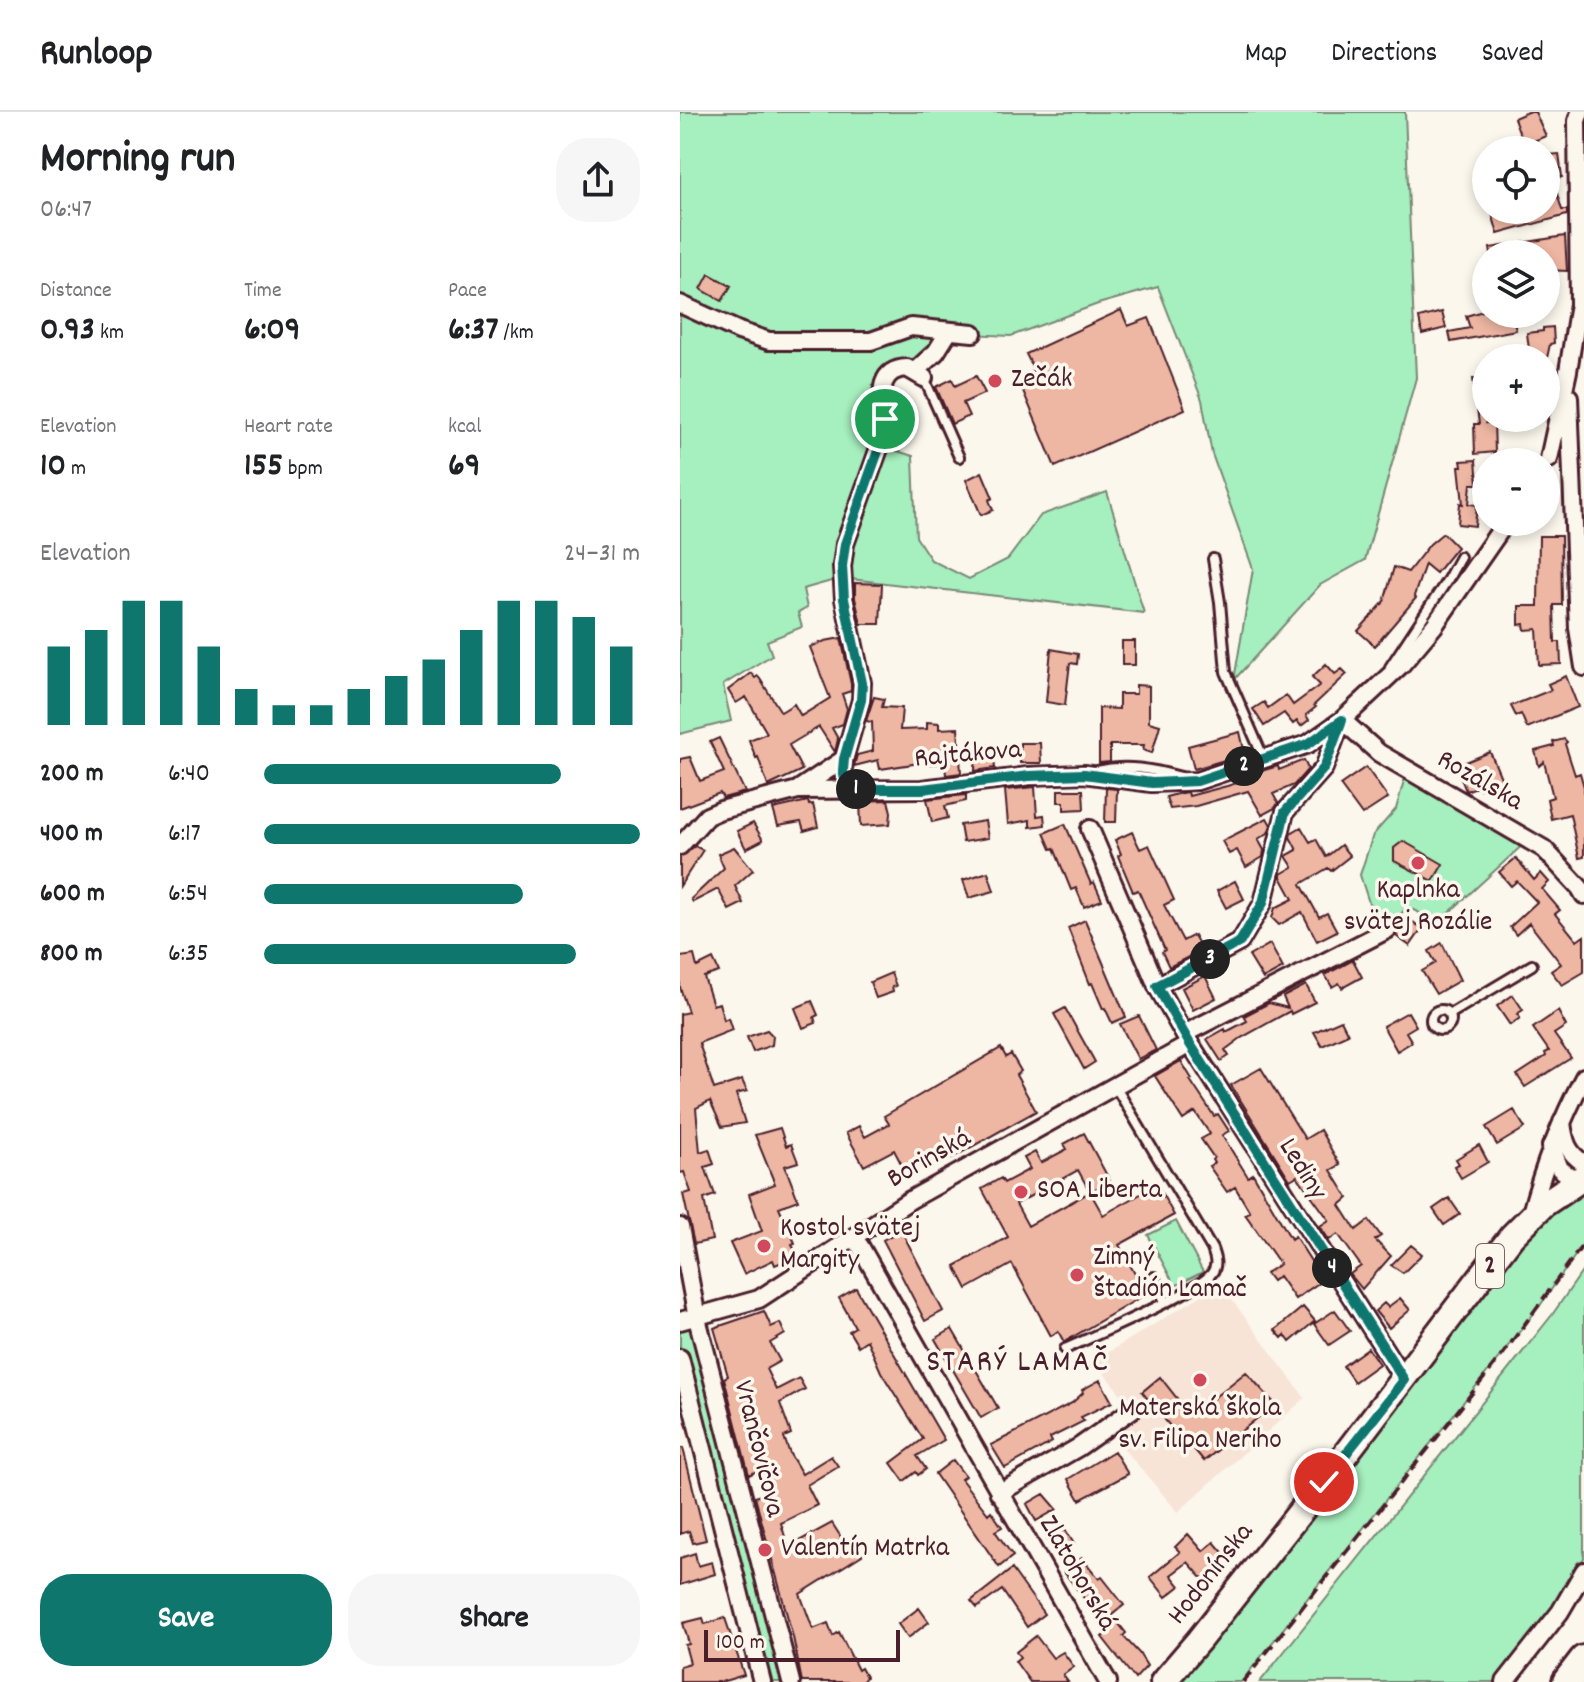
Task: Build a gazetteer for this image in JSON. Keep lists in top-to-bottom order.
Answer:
{
  "streets": {
    "main road": ["2", "Hodonínska"],
    "street": [
      "Rajtákova",
      "Rozálska",
      "Borinská",
      "Lediny",
      "Vrančovičova",
      "Zlatohorská"
    ]
  },
  "crossings": [
    ["Rajtákova", "Rozálska"],
    ["Borinská", "Lediny"],
    ["Borinská", "Vrančovičova"],
    ["Borinská", "Zlatohorská"],
    ["Lediny", "Hodonínska"]
  ],
  "districts": ["STARÝ LAMAČ"],
  "places": [
    "Zečák",
    "Kaplnka svätej Rozálie",
    "SOA Liberta",
    "Kostol svätej Margity",
    "Zimný štadión Lamač",
    "Materská škola sv. Filipa Neriho",
    "Valentín Matrka"
  ],
  "scale_bar": "100 m",
  "page": {
    "header": "Runloop",
    "nav": ["Map", "Directions", "Saved"],
    "heading": ["Morning run", "06:47"],
    "map_buttons": ["+", "−"],
    "stats": [
      ["Distance", "0.93 km"],
      ["Time", "6:09"],
      ["Pace", "6:37 /km"],
      ["Elevation", "10 m"],
      ["Heart rate", "155 bpm"],
      ["kcal", "69"]
    ],
    "chart": ["Elevation", "24–31 m"],
    "list": [
      {
        "name": "200 m",
        "note": "6:40"
      },
      {
        "name": "400 m",
        "note": "6:17"
      },
      {
        "name": "600 m",
        "note": "6:54"
      },
      {
        "name": "800 m",
        "note": "6:35"
      }
    ],
    "pins": [
      "2",
      "1",
      "3",
      "4"
    ],
    "buttons": ["Save", "Share"],
    "scale": "100 m"
  }
}
